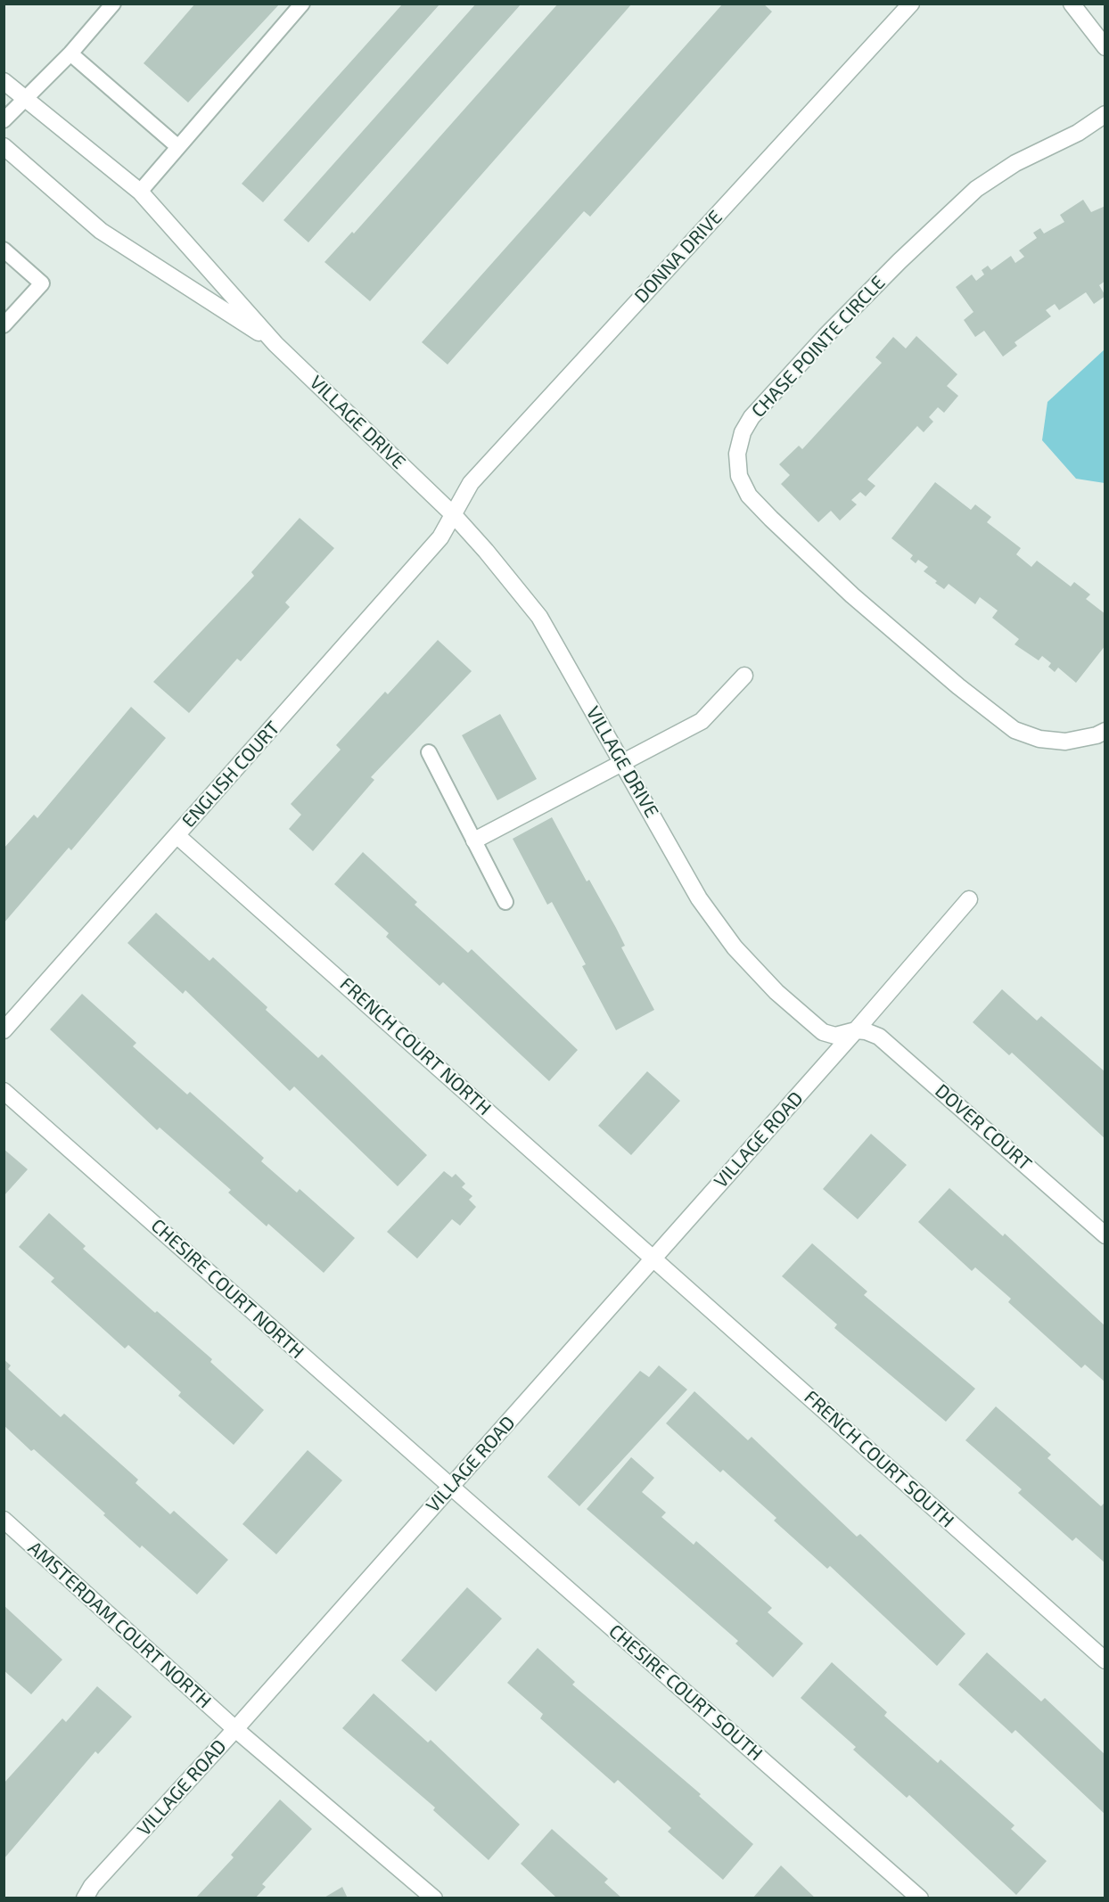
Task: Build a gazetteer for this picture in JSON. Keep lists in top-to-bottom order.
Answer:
{
  "streets": {
    "street": [
      "DONNA DRIVE",
      "CHASE POINTE CIRCLE",
      "VILLAGE DRIVE",
      "ENGLISH COURT",
      "FRENCH COURT NORTH",
      "DOVER COURT",
      "VILLAGE ROAD",
      "CHESIRE COURT NORTH",
      "FRENCH COURT SOUTH",
      "AMSTERDAM COURT NORTH",
      "CHESIRE COURT SOUTH"
    ]
  },
  "crossings": [
    ["DONNA DRIVE", "VILLAGE DRIVE"],
    ["DONNA DRIVE", "ENGLISH COURT"],
    ["VILLAGE DRIVE", "ENGLISH COURT"],
    ["VILLAGE DRIVE", "DOVER COURT"],
    ["VILLAGE DRIVE", "VILLAGE ROAD"],
    ["ENGLISH COURT", "FRENCH COURT NORTH"],
    ["FRENCH COURT NORTH", "VILLAGE ROAD"],
    ["FRENCH COURT NORTH", "FRENCH COURT SOUTH"],
    ["DOVER COURT", "VILLAGE ROAD"],
    ["VILLAGE ROAD", "CHESIRE COURT NORTH"],
    ["VILLAGE ROAD", "FRENCH COURT SOUTH"],
    ["VILLAGE ROAD", "AMSTERDAM COURT NORTH"],
    ["VILLAGE ROAD", "CHESIRE COURT SOUTH"],
    ["CHESIRE COURT NORTH", "CHESIRE COURT SOUTH"]
  ]
}
